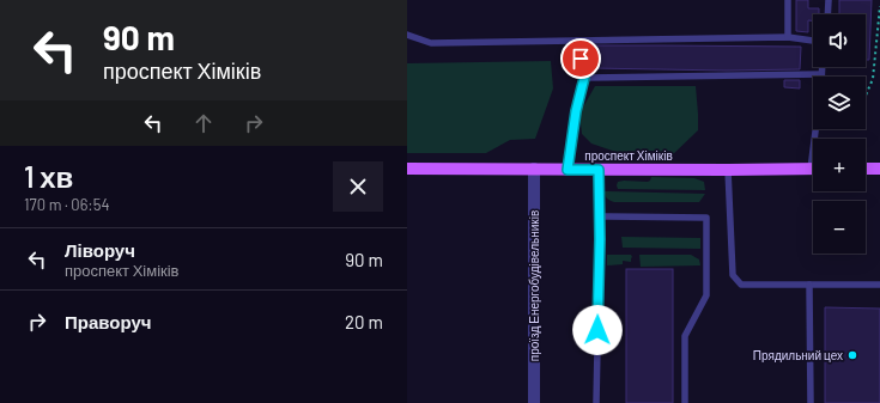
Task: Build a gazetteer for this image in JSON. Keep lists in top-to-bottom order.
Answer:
{
  "streets": {
    "main road": ["проспект Хіміків"],
    "street": ["проїзд Енергобудівельників"]
  },
  "crossings": [
    ["проспект Хіміків", "проїзд Енергобудівельників"]
  ],
  "places": ["Прядильний цех"],
  "page": {
    "turn": ["90 m", "проспект Хіміків"],
    "map_buttons": ["+", "−"],
    "heading": ["1 хв", "170 m · 06:54"],
    "list": [
      {
        "name": "Ліворуч",
        "note": "проспект Хіміків",
        "value": "90 m"
      },
      {
        "name": "Праворуч",
        "value": "20 m"
      }
    ]
  }
}
